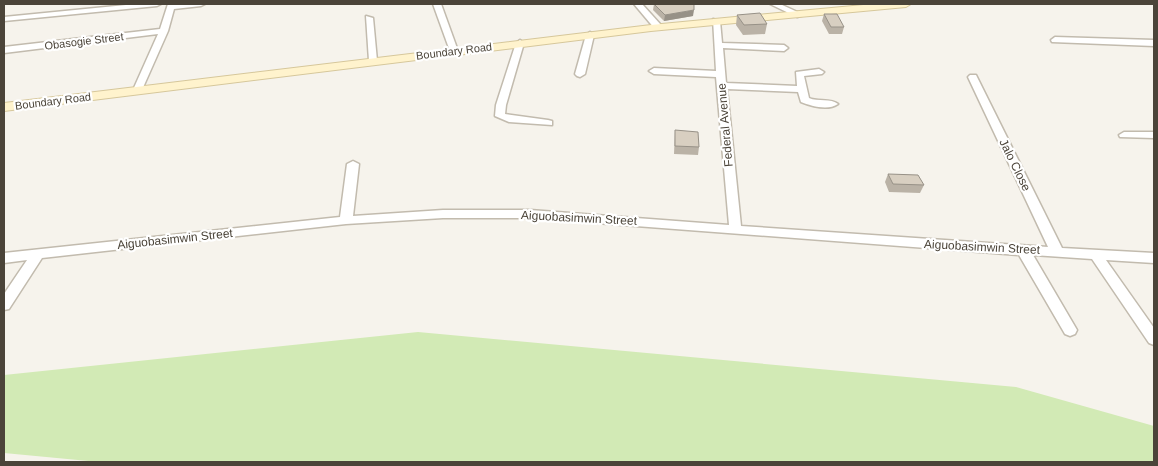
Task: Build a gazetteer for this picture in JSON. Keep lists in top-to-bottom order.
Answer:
{
  "streets": {
    "street": [
      "Obasogie Street",
      "Boundary Road",
      "Federal Avenue",
      "Jalo Close",
      "Aiguobasimwin Street"
    ]
  },
  "crossings": [
    ["Boundary Road", "Federal Avenue"],
    ["Federal Avenue", "Aiguobasimwin Street"],
    ["Jalo Close", "Aiguobasimwin Street"]
  ]
}
